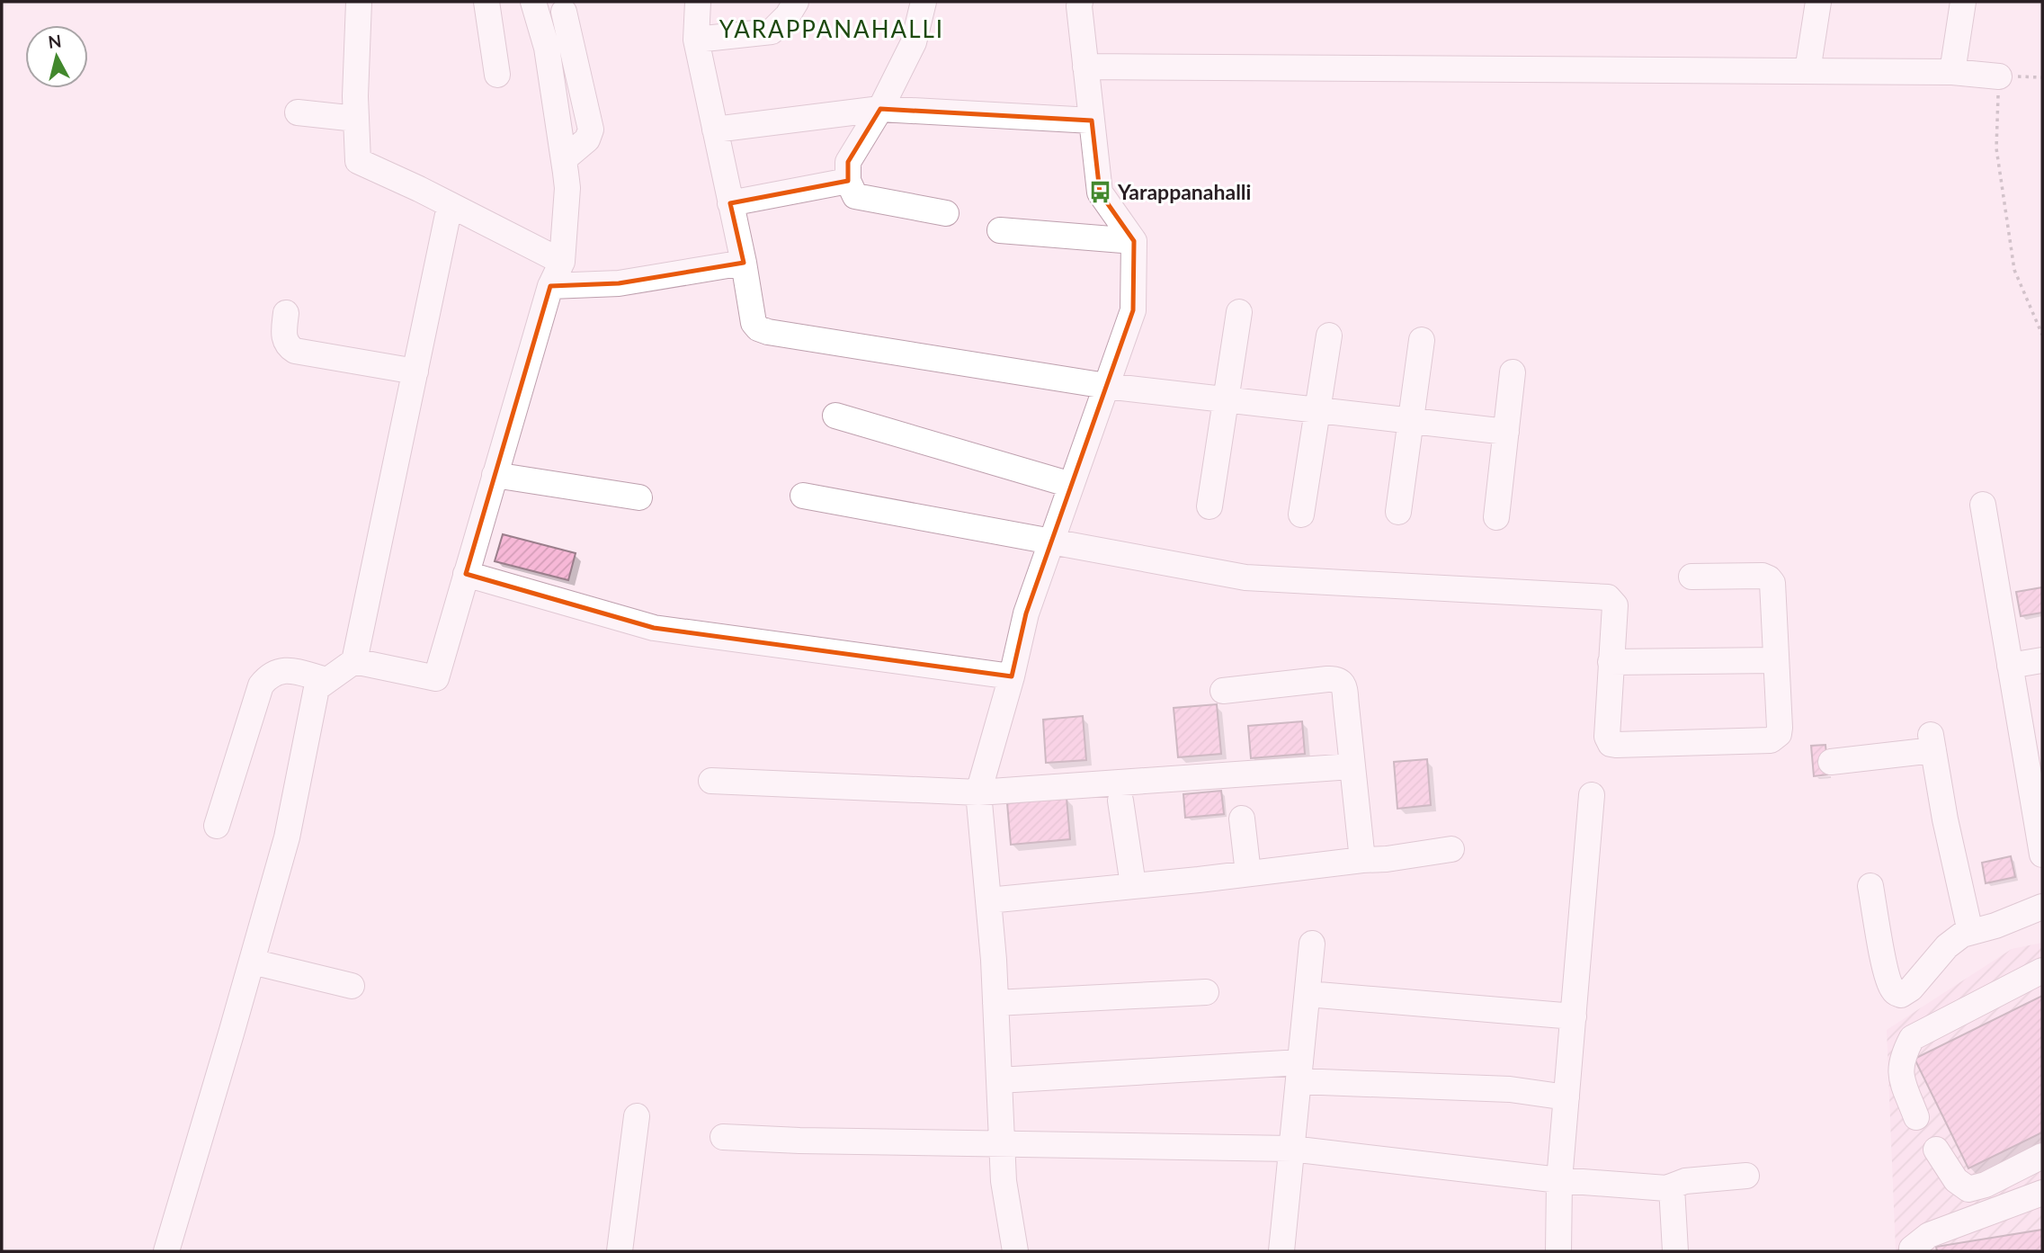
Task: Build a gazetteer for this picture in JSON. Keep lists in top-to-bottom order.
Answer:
{
  "districts": ["YARAPPANAHALLI"],
  "places": {
    "bus stop": ["Yarappanahalli"]
  },
  "north": "top"
}
